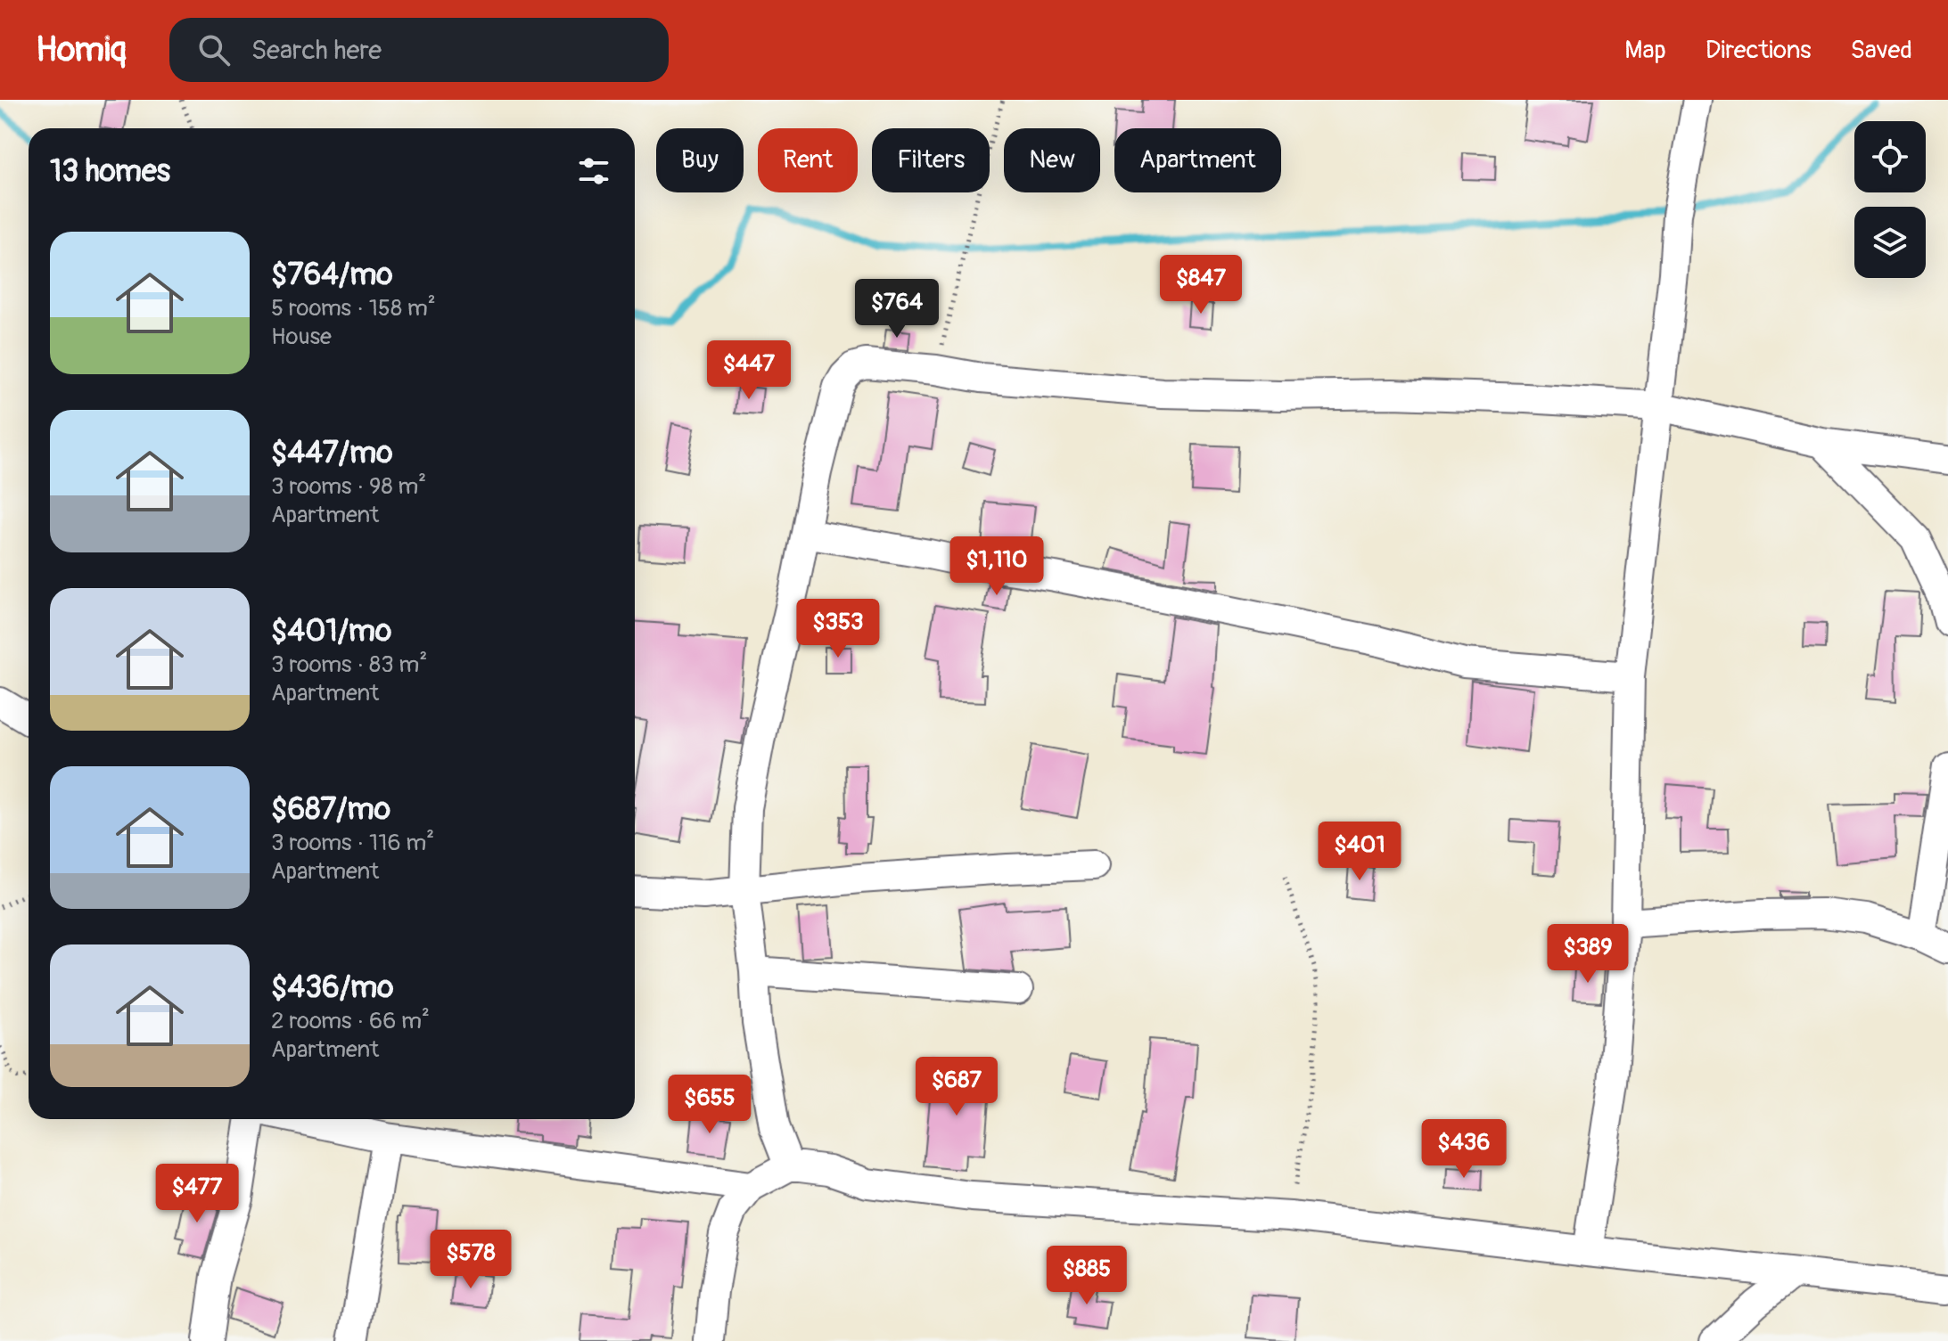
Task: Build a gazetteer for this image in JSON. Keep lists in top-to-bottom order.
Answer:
{
  "page": {
    "header": "Homiq",
    "search": "Search here",
    "nav": ["Map", "Directions", "Saved"],
    "chip": [
      "Buy",
      "Rent",
      "Filters",
      "New",
      "Apartment"
    ],
    "heading": "13 homes",
    "list": [
      {
        "name": "$764/mo",
        "note": "5 rooms · 158 m² · House"
      },
      {
        "name": "$447/mo",
        "note": "3 rooms · 98 m² · Apartment"
      },
      {
        "name": "$401/mo",
        "note": "3 rooms · 83 m² · Apartment"
      },
      {
        "name": "$687/mo",
        "note": "3 rooms · 116 m² · Apartment"
      },
      {
        "name": "$436/mo",
        "note": "2 rooms · 66 m² · Apartment"
      }
    ],
    "price": [
      "$847",
      "$764",
      "$447",
      "$1,110",
      "$353",
      "$401",
      "$389",
      "$687",
      "$655",
      "$436",
      "$477",
      "$578",
      "$885"
    ]
  }
}
